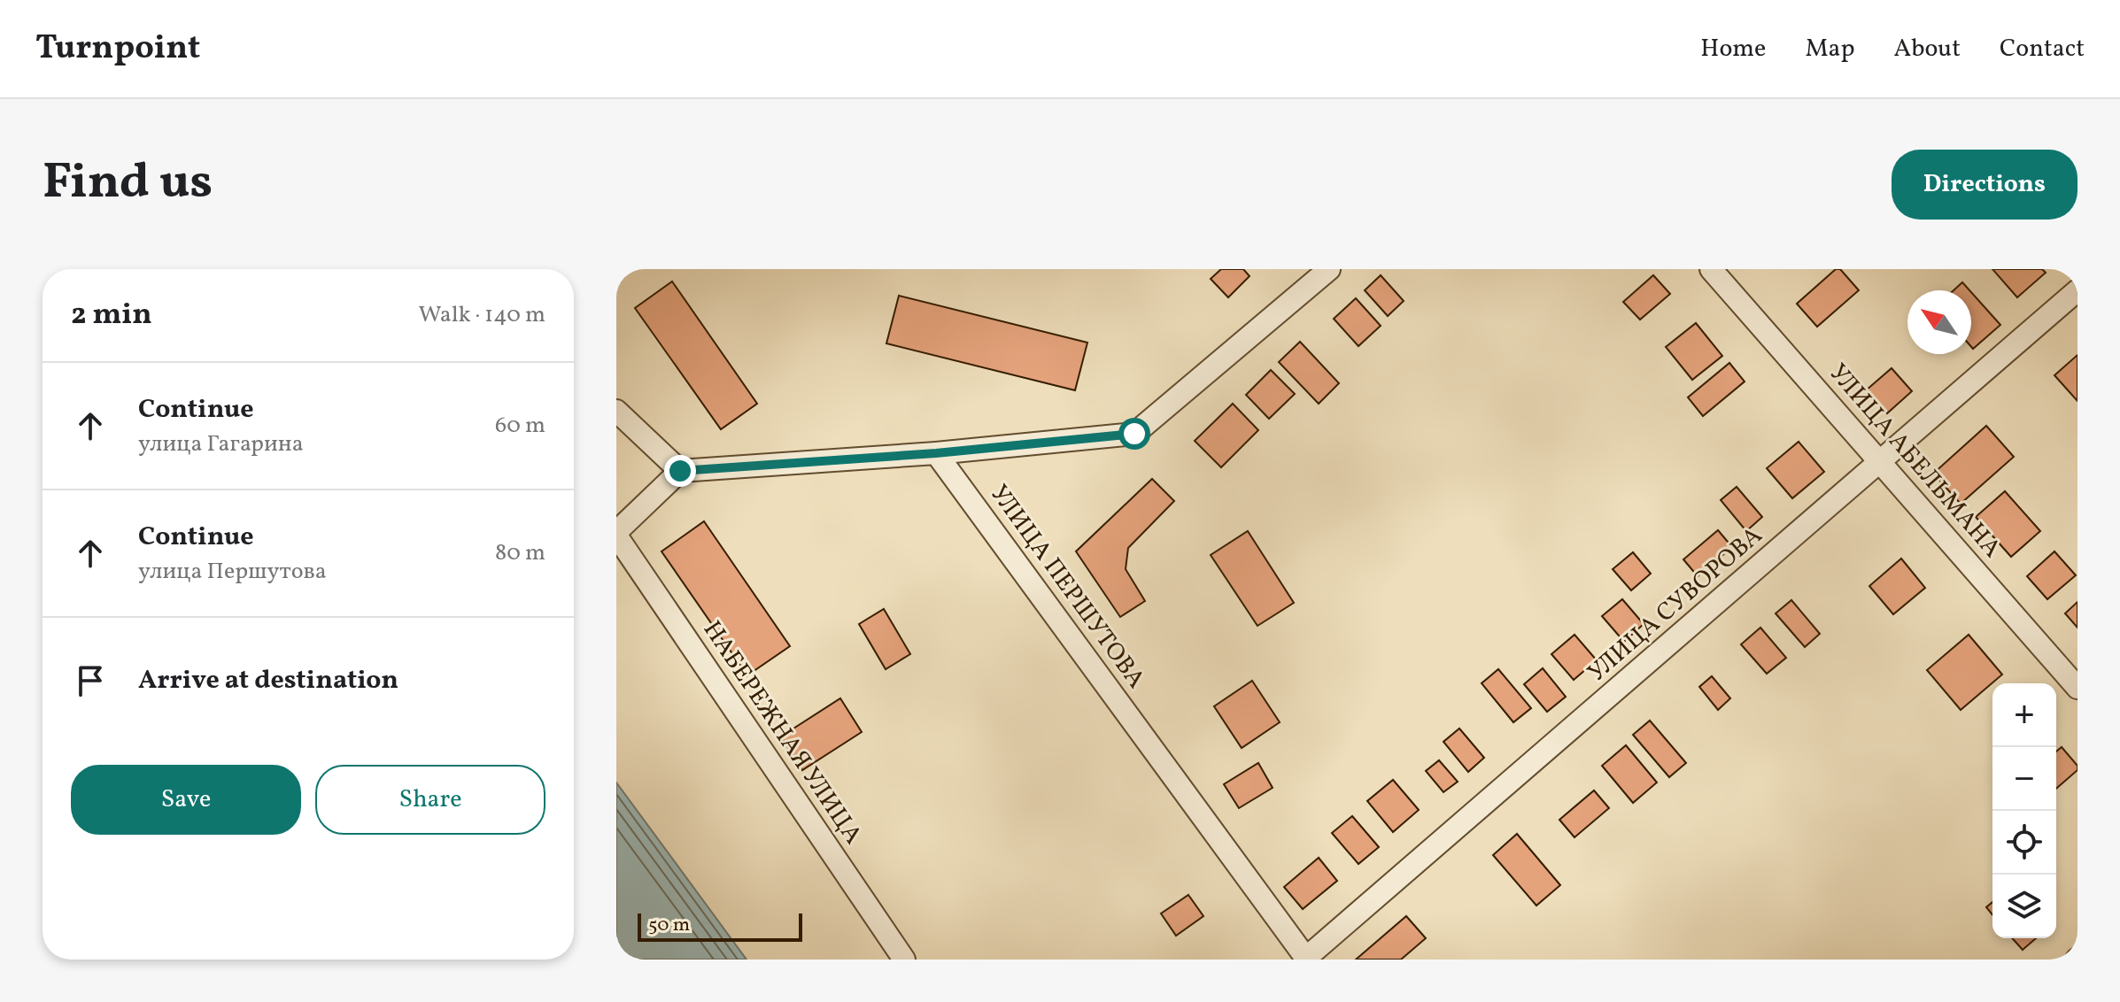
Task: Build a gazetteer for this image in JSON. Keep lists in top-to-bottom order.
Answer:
{
  "streets": {
    "street": [
      "УЛИЦА АБЕЛЬМАНА",
      "УЛИЦА ПЕРШУТОВА",
      "УЛИЦА СУВОРОВА",
      "НАБЕРЕЖНАЯ УЛИЦА"
    ]
  },
  "crossings": [
    ["УЛИЦА АБЕЛЬМАНА", "УЛИЦА СУВОРОВА"],
    ["УЛИЦА ПЕРШУТОВА", "УЛИЦА СУВОРОВА"]
  ],
  "scale_bar": "50 m",
  "north": "top left",
  "page": {
    "header": "Turnpoint",
    "nav": [
      "Home",
      "Map",
      "About",
      "Contact"
    ],
    "title": "Find us",
    "buttons": [
      "Directions",
      ["Save", "Share"]
    ],
    "heading": ["2 min", "Walk · 140 m"],
    "list": [
      ["Continue", "улица Гагарина", "60 m"],
      ["Continue", "улица Першутова", "80 m"],
      "Arrive at destination"
    ],
    "map_buttons": ["+", "−"],
    "scale": "50 m"
  }
}
